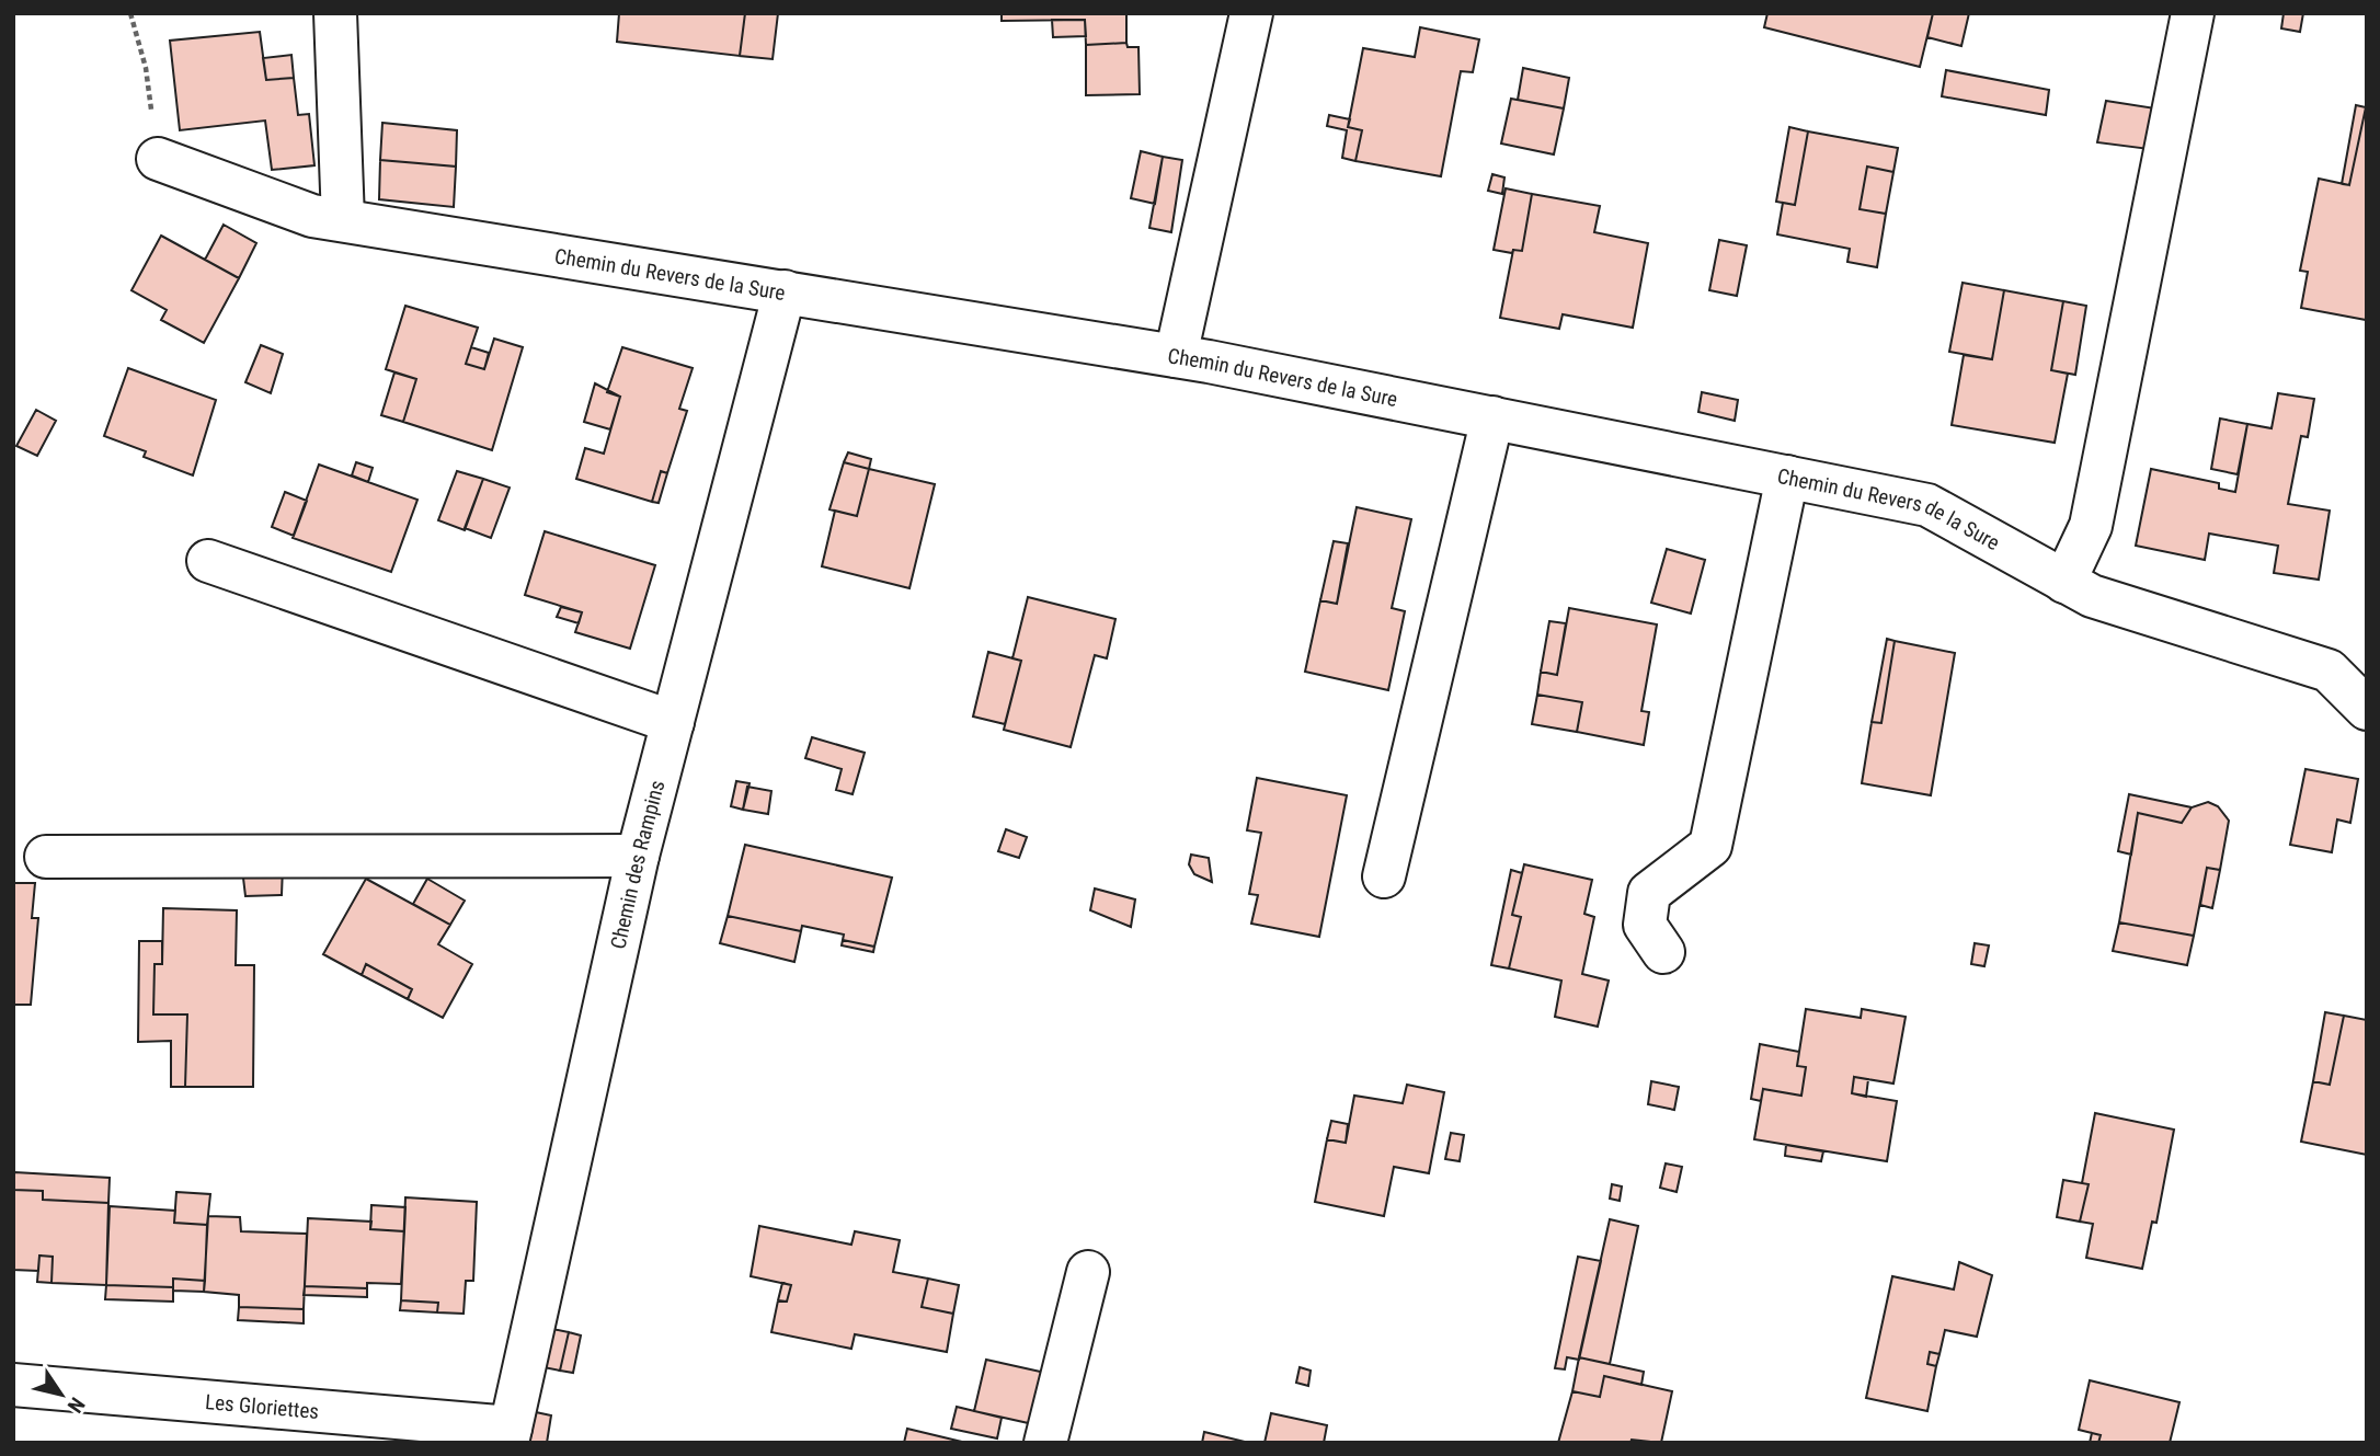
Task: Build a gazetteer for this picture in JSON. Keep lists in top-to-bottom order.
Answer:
{
  "streets": {
    "street": ["Chemin du Revers de la Sure", "Chemin des Rampins", "Les Gloriettes"]
  },
  "crossings": [
    ["Chemin du Revers de la Sure", "Chemin des Rampins"],
    ["Chemin des Rampins", "Les Gloriettes"]
  ],
  "north": "bottom right"
}
